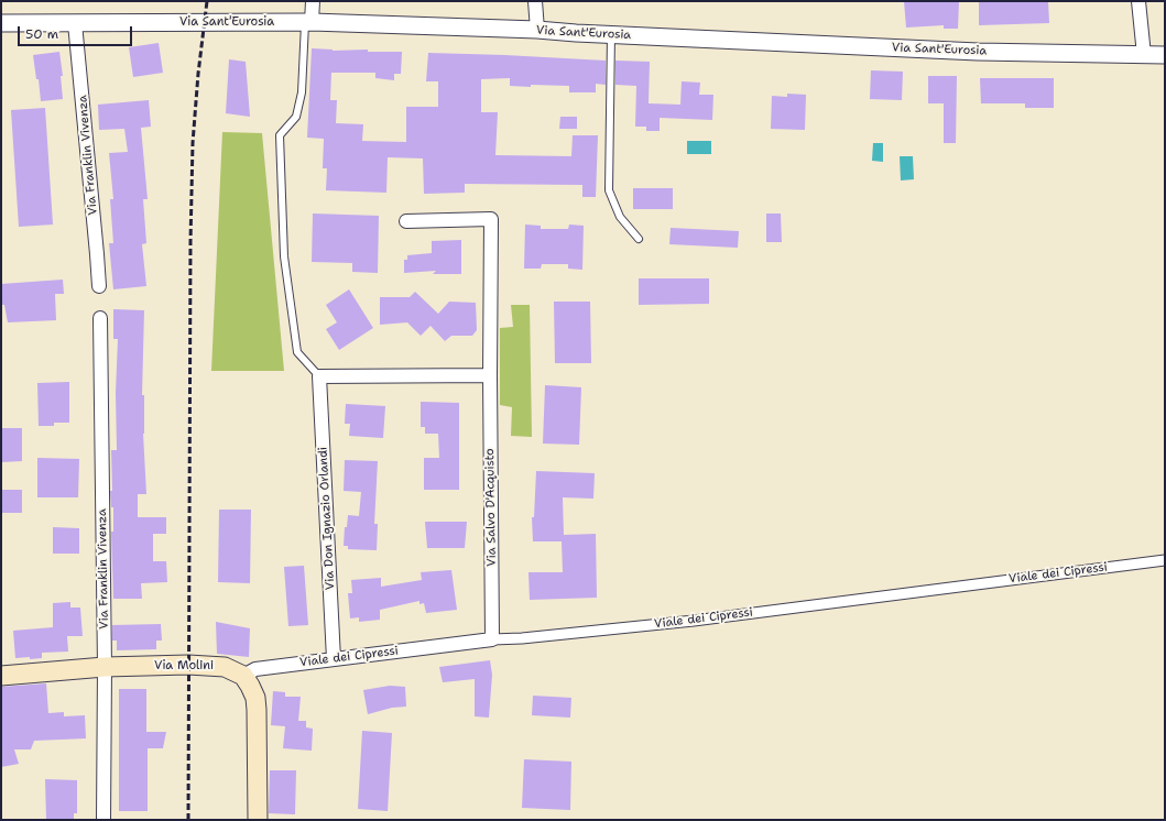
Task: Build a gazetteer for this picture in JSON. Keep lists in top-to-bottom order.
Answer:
{
  "streets": {
    "main road": ["Via Molini"],
    "street": [
      "Via Sant'Eurosia",
      "Via Franklin Vivenza",
      "Via Salvo D'Acquisto",
      "Via Don Ignazio Orlandi",
      "Viale dei Cipressi"
    ]
  },
  "crossings": [
    ["Via Sant'Eurosia", "Via Franklin Vivenza"],
    ["Via Franklin Vivenza", "Via Molini"],
    ["Via Salvo D'Acquisto", "Viale dei Cipressi"],
    ["Via Don Ignazio Orlandi", "Viale dei Cipressi"],
    ["Viale dei Cipressi", "Via Molini"]
  ],
  "scale_bar": "50 m"
}
